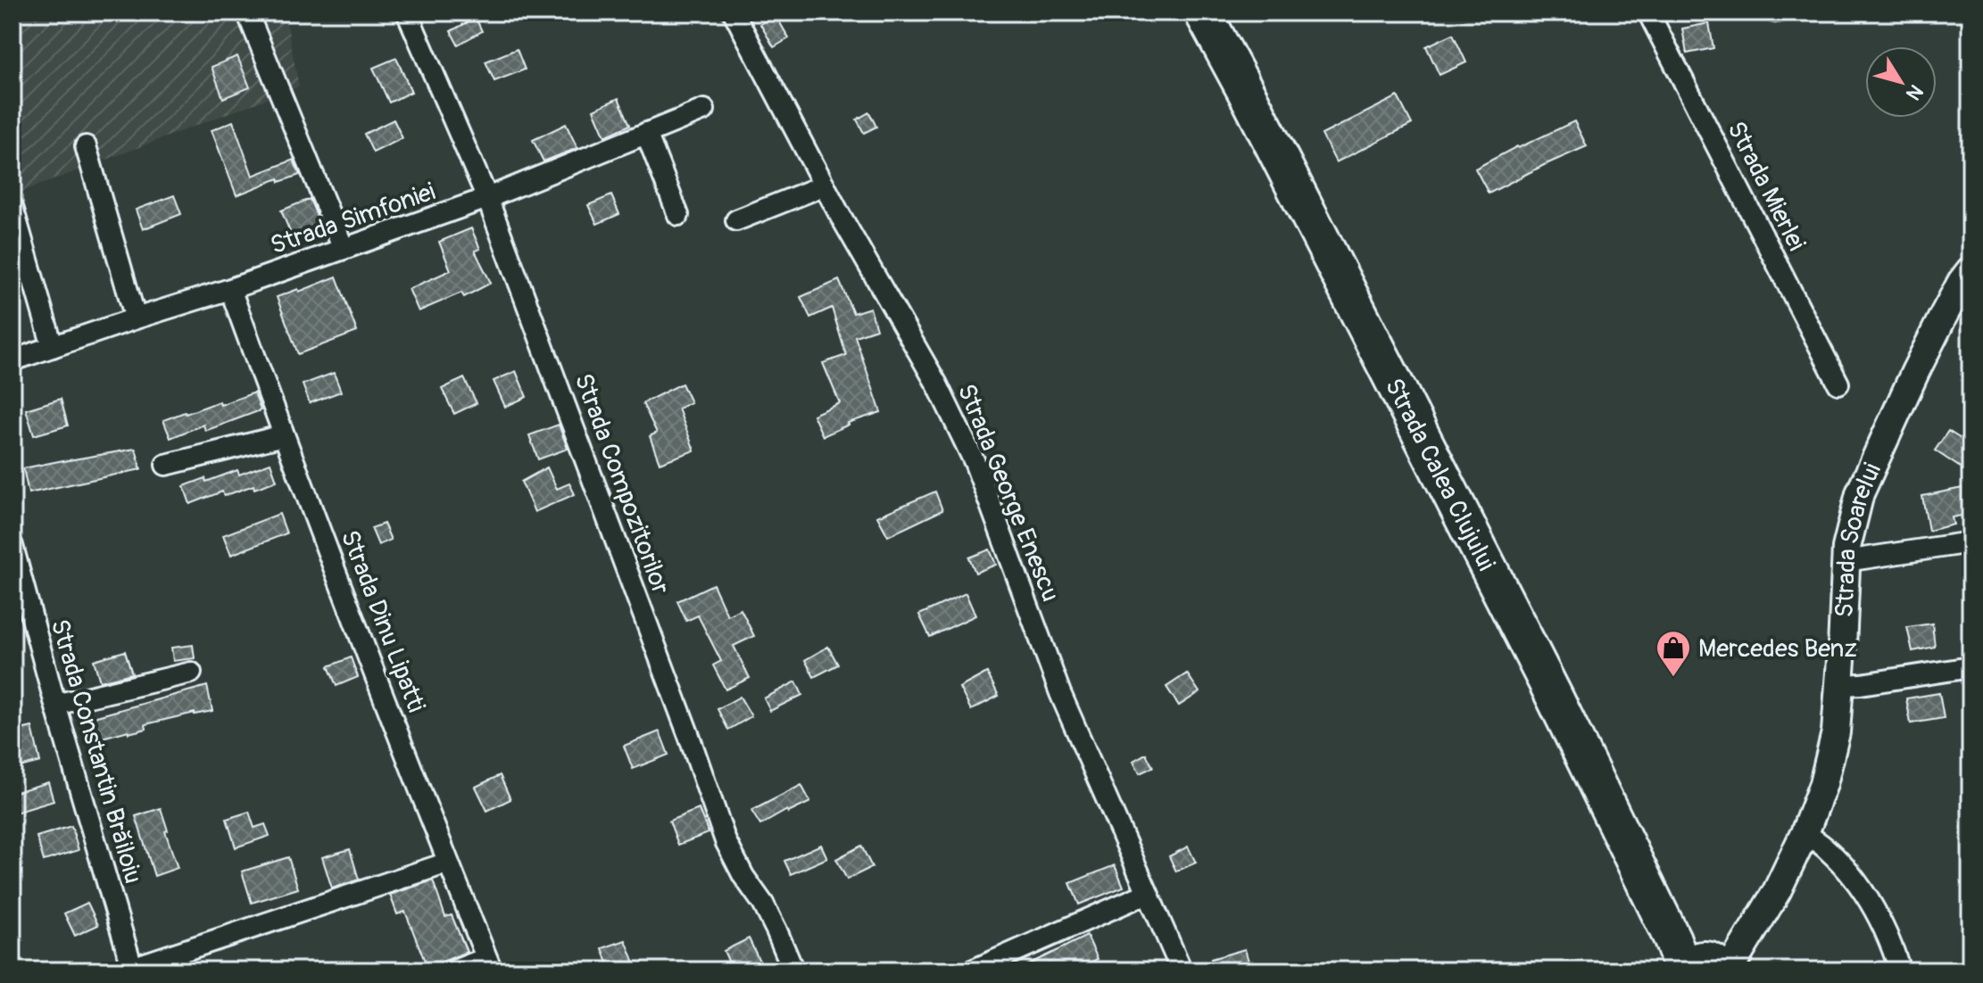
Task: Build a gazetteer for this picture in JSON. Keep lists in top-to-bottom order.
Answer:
{
  "streets": {
    "highway": ["Strada Calea Clujului"],
    "main road": ["Strada Soarelui"],
    "street": [
      "Strada Mierlei",
      "Strada Simfoniei",
      "Strada Compozitorilor",
      "Strada George Enescu",
      "Strada Dinu Lipatti",
      "Strada Constantin Brăiloiu"
    ]
  },
  "crossings": [
    ["Strada Simfoniei", "Strada Compozitorilor"],
    ["Strada Simfoniei", "Strada Dinu Lipatti"],
    ["Strada Calea Clujului", "Strada Soarelui"]
  ],
  "places": {
    "shop": ["Mercedes Benz"]
  },
  "north": "bottom right"
}
